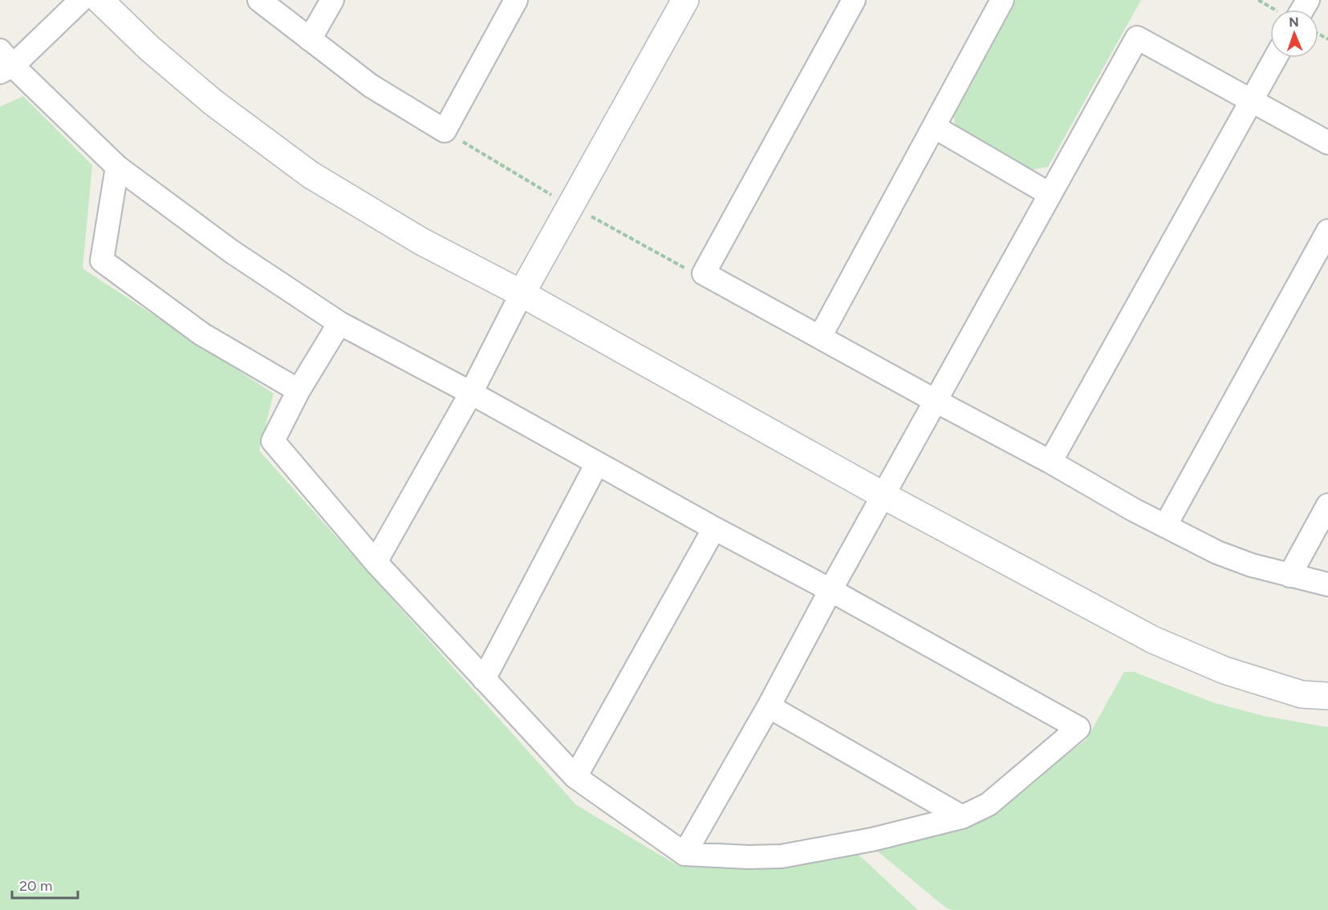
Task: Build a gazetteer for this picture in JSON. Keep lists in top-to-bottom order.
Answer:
{
  "scale_bar": "20 m",
  "north": "top"
}
